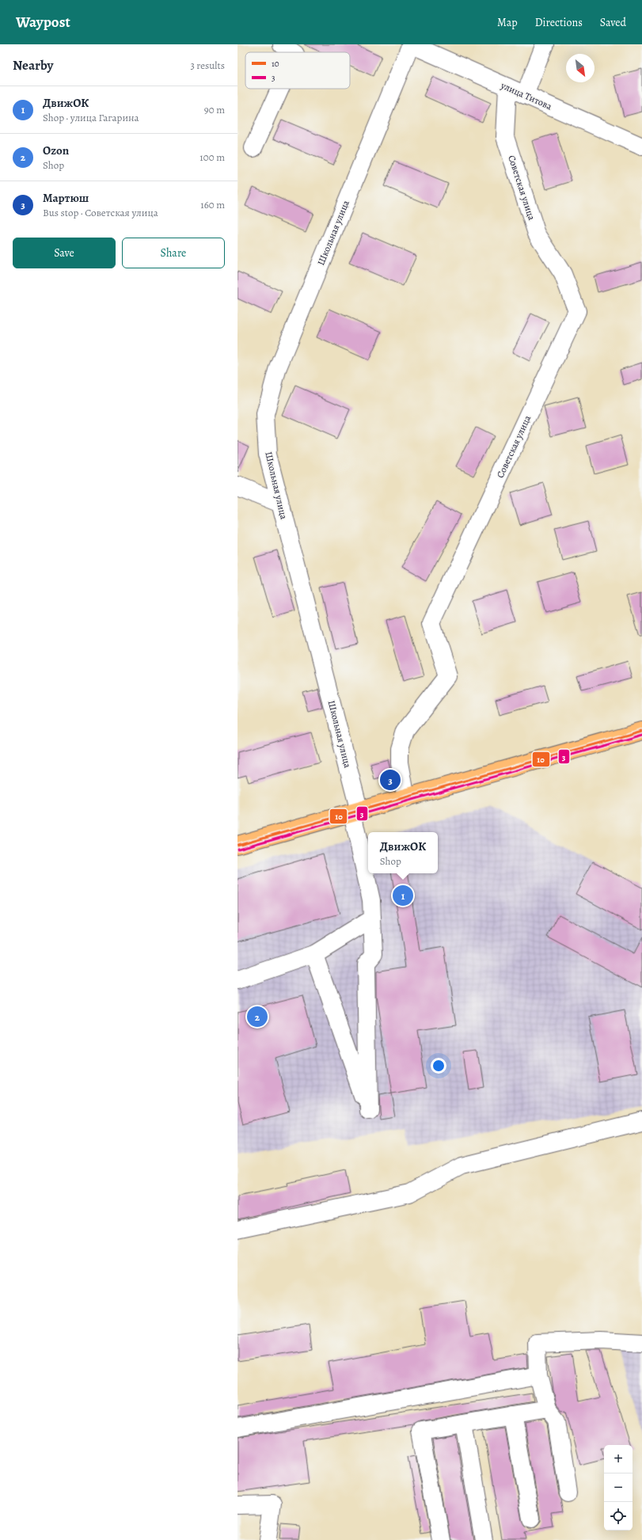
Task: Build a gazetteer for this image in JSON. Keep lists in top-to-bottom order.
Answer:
{
  "streets": {
    "street": ["улица Титова", "Советская улица", "Школьная улица"]
  },
  "crossings": [
    ["улица Титова", "Советская улица"],
    ["улица Титова", "Школьная улица"]
  ],
  "lines": ["transit line 10", "transit line 3"],
  "legend": ["10", "3"],
  "north": "bottom right",
  "page": {
    "header": "Waypost",
    "nav": ["Map", "Directions", "Saved"],
    "heading": ["Nearby", "3 results"],
    "list": [
      {
        "mark": "1",
        "name": "ДвижОК",
        "note": "Shop · улица Гагарина",
        "value": "90 m"
      },
      {
        "mark": "2",
        "name": "Ozon",
        "note": "Shop",
        "value": "100 m"
      },
      {
        "mark": "3",
        "name": "Мартюш",
        "note": "Bus stop · Советская улица",
        "value": "160 m"
      }
    ],
    "buttons": ["Save", "Share"],
    "pins": ["3", "1", "2"],
    "popup": ["ДвижОК", "Shop"],
    "map_buttons": ["+", "−"]
  }
}
